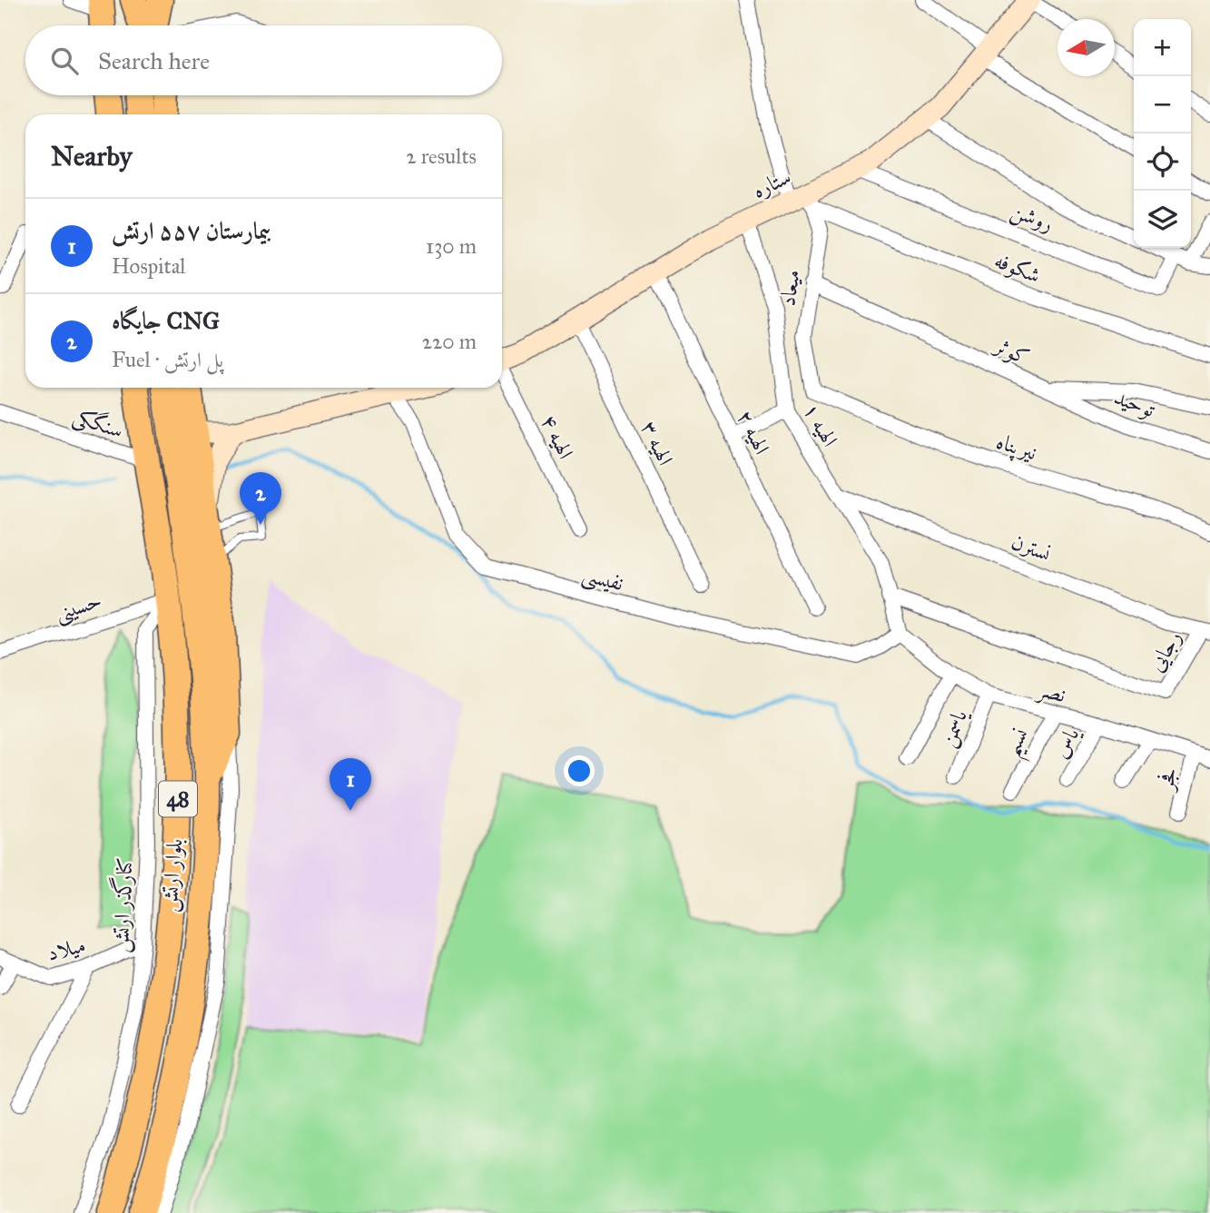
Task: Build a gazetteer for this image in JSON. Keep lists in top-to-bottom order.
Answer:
{
  "streets": {
    "highway": ["48", "بلوار ارتش"],
    "street": [
      "ستاره",
      "روشن",
      "شکوفه",
      "میعاد",
      "کوثر",
      "توحید",
      "سنگکی",
      "الهیه ۱",
      "الهیه ۲",
      "الهیه ۴",
      "الهیه ۳",
      "نیرپناه",
      "نسترن",
      "نفیسی",
      "حسینی",
      "رجایی",
      "نصر",
      "یاسمن",
      "نسیم",
      "یاس",
      "فجر",
      "کنارگذر ارتش",
      "میلاد"
    ]
  },
  "crossings": [
    ["ستاره", "روشن"],
    ["ستاره", "شکوفه"],
    ["ستاره", "میعاد"],
    ["ستاره", "الهیه ۱"],
    ["ستاره", "الهیه ۲"],
    ["ستاره", "الهیه ۳"],
    ["شکوفه", "میعاد"],
    ["میعاد", "کوثر"],
    ["میعاد", "نیرپناه"],
    ["کوثر", "توحید"],
    ["سنگکی", "بلوار ارتش"],
    ["الهیه ۱", "نسترن"],
    ["الهیه ۱", "نفیسی"],
    ["الهیه ۱", "رجایی"],
    ["الهیه ۱", "نصر"],
    ["نسترن", "رجایی"],
    ["نفیسی", "نصر"],
    ["حسینی", "بلوار ارتش"],
    ["حسینی", "کنارگذر ارتش"],
    ["نصر", "یاسمن"],
    ["نصر", "نسیم"],
    ["نصر", "یاس"],
    ["نصر", "فجر"],
    ["48", "بلوار ارتش"],
    ["بلوار ارتش", "کنارگذر ارتش"],
    ["کنارگذر ارتش", "میلاد"]
  ],
  "north": "left",
  "page": {
    "map_buttons": ["+", "−"],
    "search": "Search here",
    "heading": ["Nearby", "2 results"],
    "list": [
      {
        "mark": "1",
        "name": "بیمارستان ۵۵۷ ارتش",
        "note": "Hospital",
        "value": "130 m"
      },
      {
        "mark": "2",
        "name": "جایگاه CNG",
        "note": "Fuel · پل ارتش",
        "value": "220 m"
      }
    ],
    "pins": ["2", "1"]
  }
}
